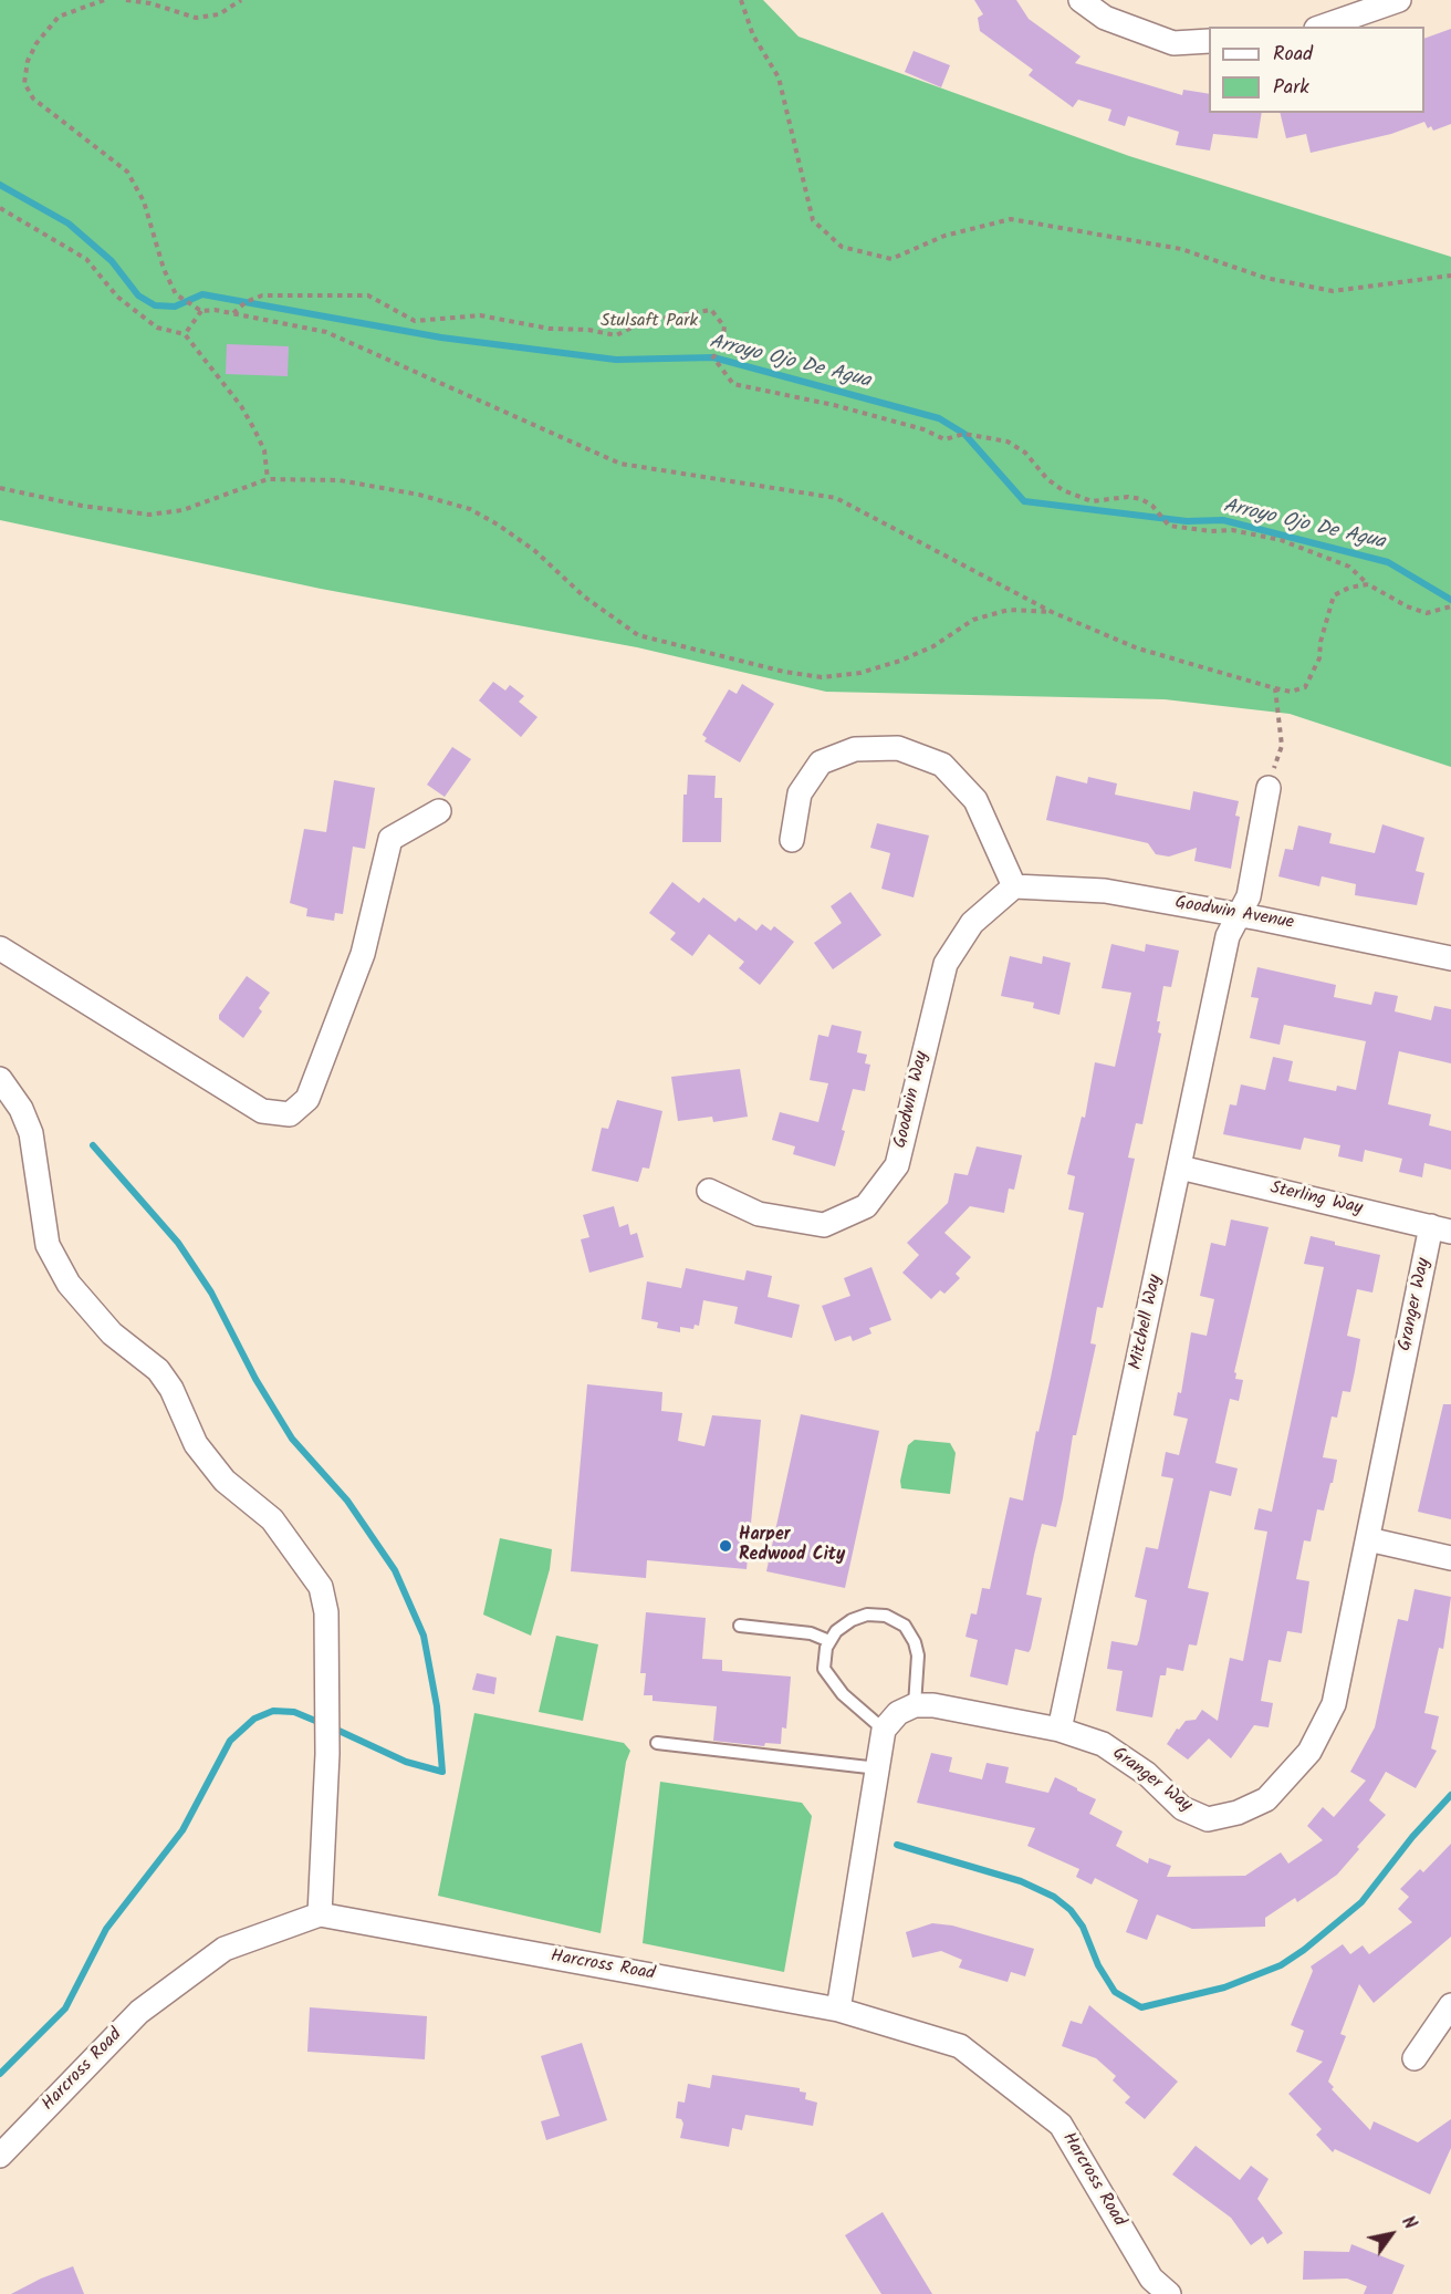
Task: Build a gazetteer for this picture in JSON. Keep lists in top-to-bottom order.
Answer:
{
  "streets": {
    "street": [
      "Goodwin Avenue",
      "Goodwin Way",
      "Sterling Way",
      "Granger Way",
      "Mitchell Way",
      "Harcross Road"
    ]
  },
  "crossings": [
    ["Goodwin Avenue", "Goodwin Way"],
    ["Goodwin Avenue", "Mitchell Way"],
    ["Sterling Way", "Granger Way"],
    ["Sterling Way", "Mitchell Way"],
    ["Granger Way", "Mitchell Way"]
  ],
  "water": ["Arroyo Ojo De Agua"],
  "parks": ["Stulsaft Park"],
  "places": ["Harper Redwood City"],
  "legend": ["Road", "Park"],
  "north": "top right"
}
